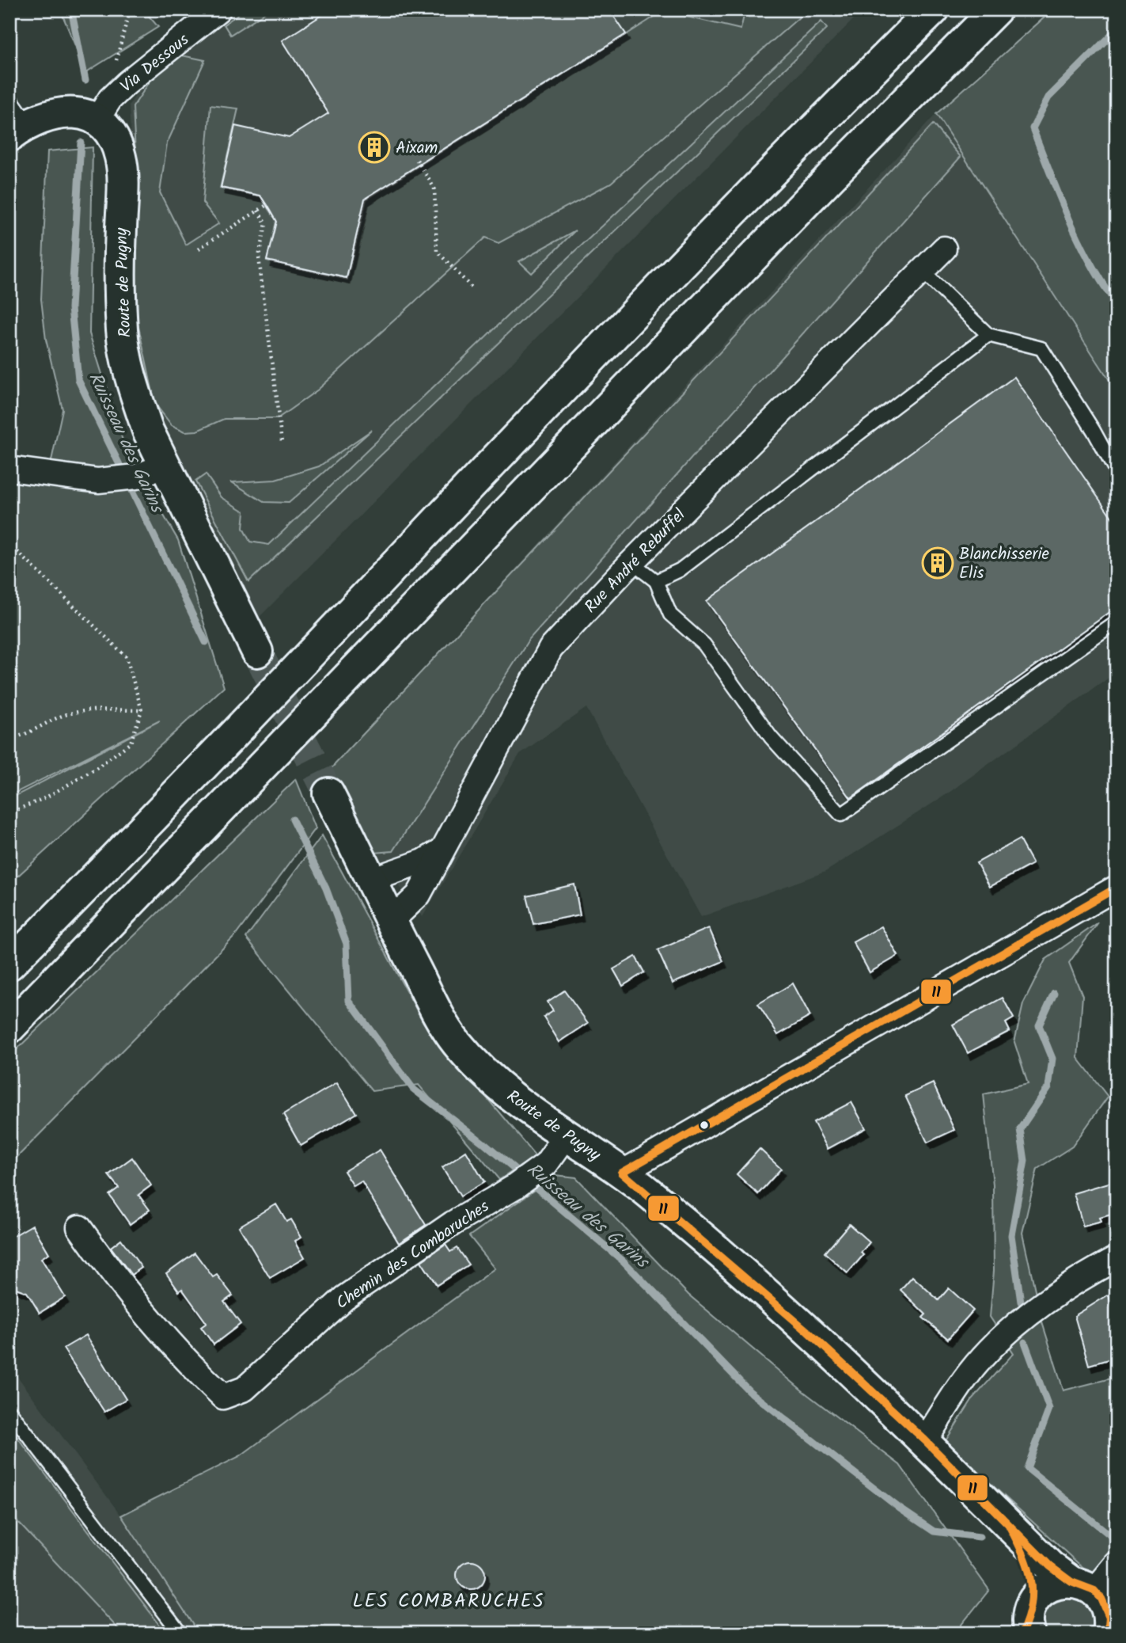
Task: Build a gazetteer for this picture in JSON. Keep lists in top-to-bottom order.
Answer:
{
  "streets": {
    "main road": ["Route de Pugny"],
    "street": ["Via Dessous", "Rue André Rebuffel", "Chemin des Combaruches"]
  },
  "crossings": [
    ["Via Dessous", "Route de Pugny"],
    ["Route de Pugny", "Rue André Rebuffel"],
    ["Route de Pugny", "Chemin des Combaruches"]
  ],
  "districts": ["LES COMBARUCHES"],
  "water": ["Ruisseau des Garins"],
  "places": {
    "building": ["Aixam", "Blanchisserie Elis"]
  },
  "lines": ["transit line 11"]
}
